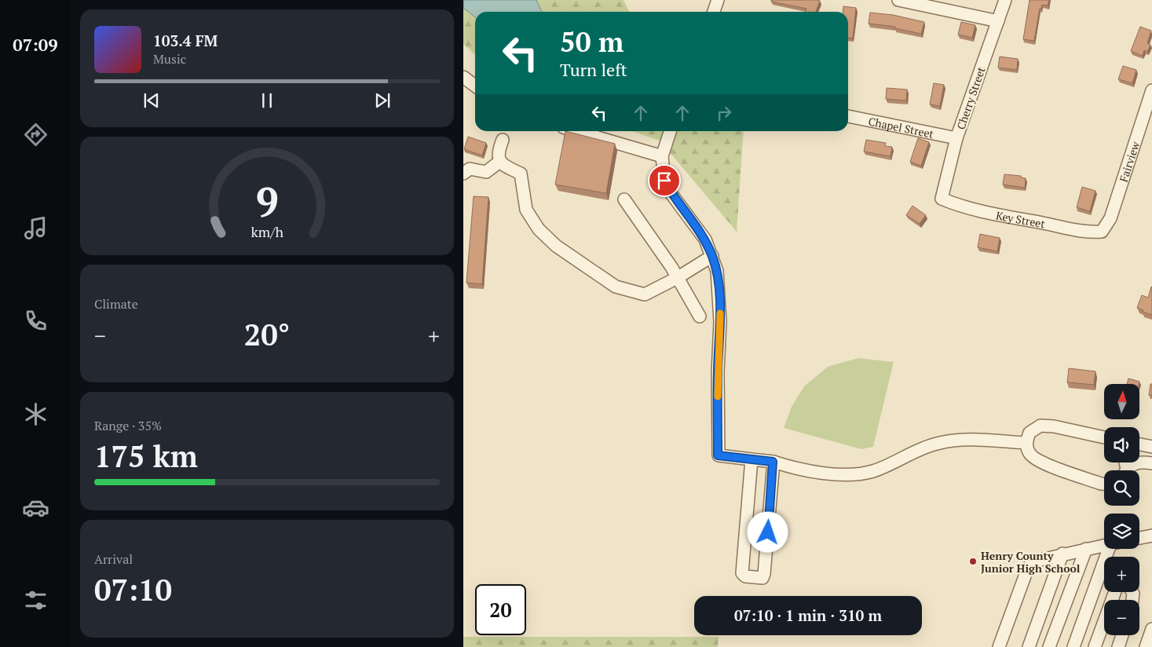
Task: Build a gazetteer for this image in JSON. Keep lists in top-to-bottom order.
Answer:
{
  "streets": {
    "street": [
      "Cherry Street",
      "Chapel Street",
      "Fairview",
      "Key Street"
    ]
  },
  "crossings": [
    ["Cherry Street", "Chapel Street"],
    ["Cherry Street", "Key Street"],
    ["Fairview", "Key Street"]
  ],
  "places": ["Henry County Junior High School"],
  "north": "top",
  "page": {
    "tabs": "07:09",
    "turn": ["50 m", "Turn left"],
    "song": ["103.4 FM", "Music"],
    "tile": [
      "Climate",
      ["Range · 35%", "175 km"],
      ["Arrival", "07:10"]
    ],
    "heat": ["−", "20°", "+"],
    "map_buttons": ["+", "−"],
    "limit": "20",
    "trip": "07:10 · 1 min · 310 m",
    "gauge": ["9", "km/h"]
  }
}
